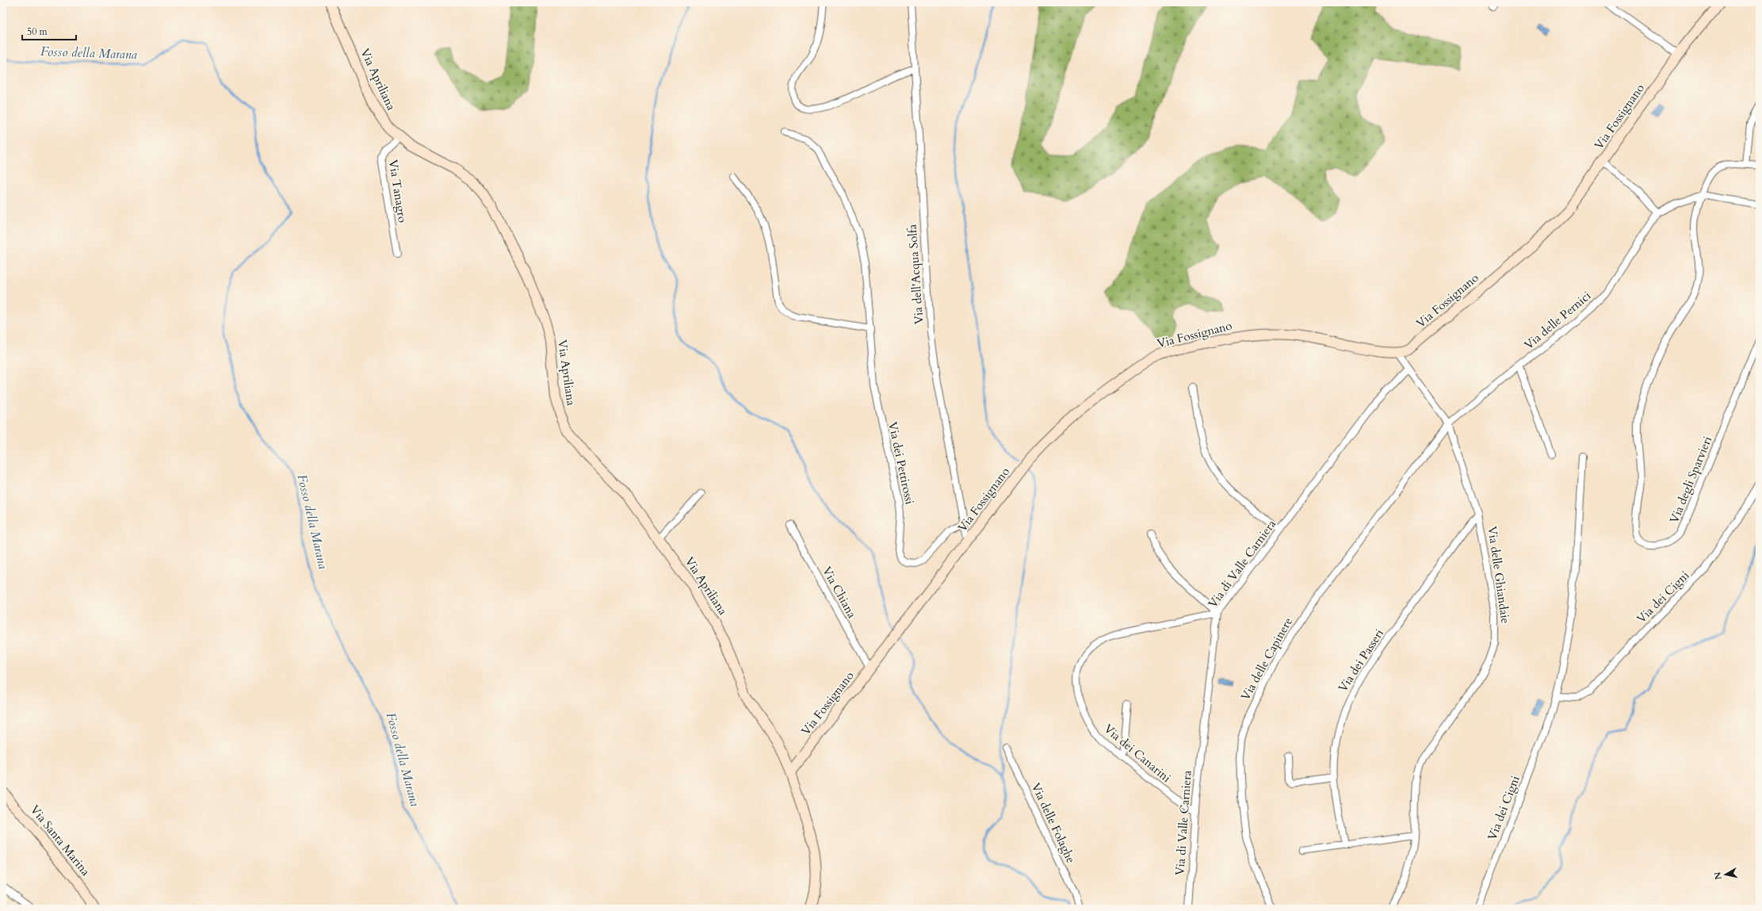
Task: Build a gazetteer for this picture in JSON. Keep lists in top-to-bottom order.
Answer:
{
  "streets": {
    "street": [
      "Via Apriliana",
      "Via Fossignano",
      "Via Tanagro",
      "Via dell'Acqua Solfa",
      "Via delle Pernici",
      "Via dei Pettirossi",
      "Via degli Sparvieri",
      "Via di Valle Carniera",
      "Via delle Ghiandaie",
      "Via Chiana",
      "Via dei Cigni",
      "Via delle Capinere",
      "Via dei Passeri",
      "Via dei Canarini",
      "Via delle Folaghe",
      "Via Santa Marina"
    ]
  },
  "crossings": [
    ["Via Apriliana", "Via Fossignano"],
    ["Via Apriliana", "Via Tanagro"],
    ["Via Fossignano", "Via dell'Acqua Solfa"],
    ["Via Fossignano", "Via delle Ghiandaie"],
    ["Via Fossignano", "Via Chiana"],
    ["Via dell'Acqua Solfa", "Via dei Pettirossi"],
    ["Via delle Pernici", "Via delle Ghiandaie"],
    ["Via delle Pernici", "Via delle Capinere"],
    ["Via di Valle Carniera", "Via delle Ghiandaie"],
    ["Via di Valle Carniera", "Via dei Canarini"],
    ["Via delle Ghiandaie", "Via delle Capinere"],
    ["Via delle Ghiandaie", "Via dei Passeri"]
  ],
  "water": ["Fosso della Marana"],
  "scale_bar": "50 m",
  "north": "left"
}
